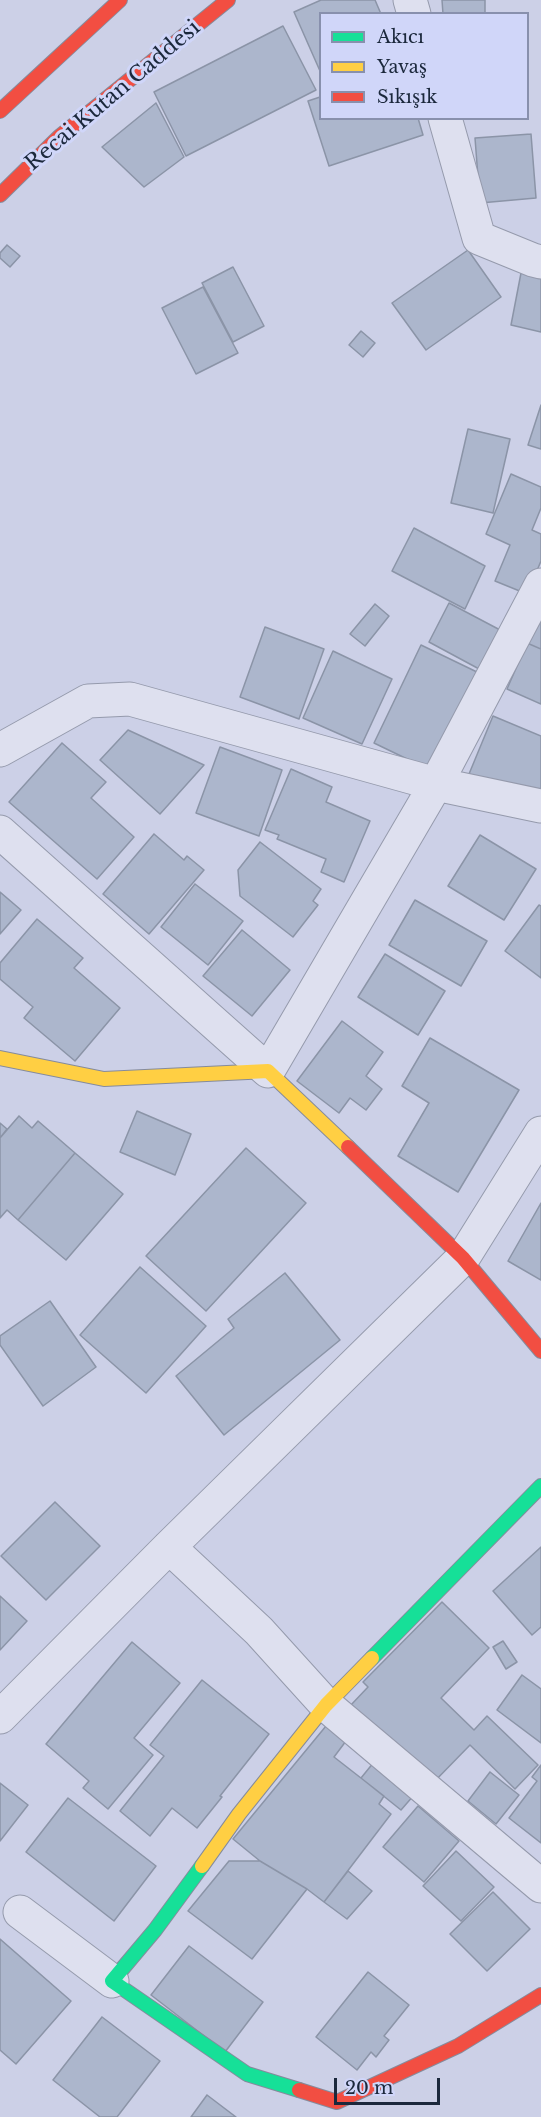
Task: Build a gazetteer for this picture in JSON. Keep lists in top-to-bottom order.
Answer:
{
  "streets": {
    "street": ["Recai Kutan Caddesi"]
  },
  "legend": ["Akıcı", "Yavaş", "Sıkışık"],
  "scale_bar": "20 m"
}
